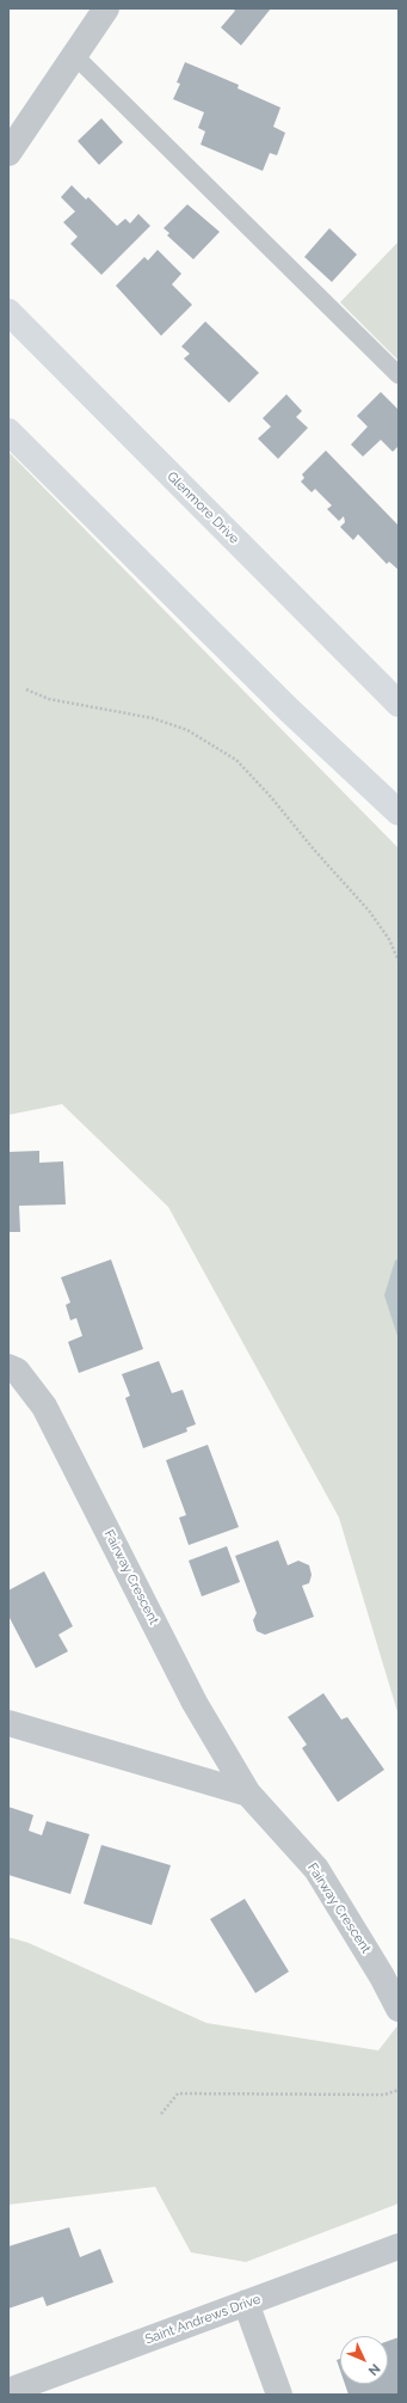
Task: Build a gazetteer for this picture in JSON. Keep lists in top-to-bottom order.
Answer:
{
  "streets": {
    "main road": ["Glenmore Drive"],
    "street": ["Fairway Crescent", "Saint Andrews Drive"]
  },
  "north": "bottom right"
}
